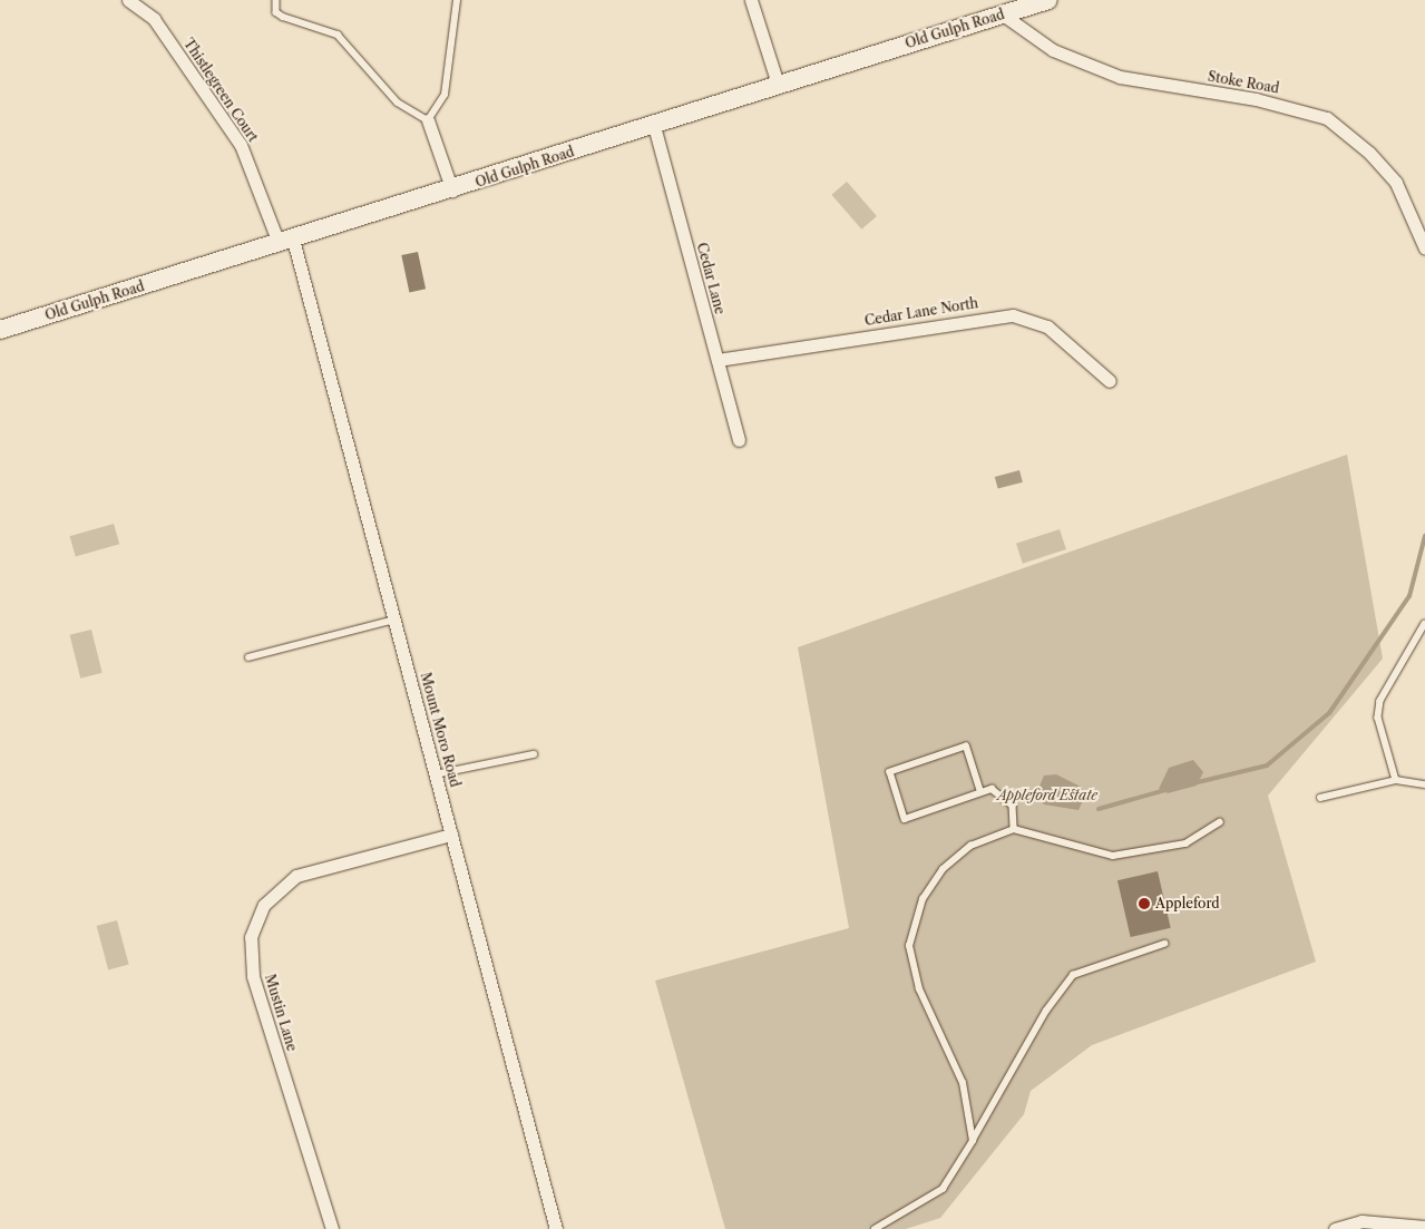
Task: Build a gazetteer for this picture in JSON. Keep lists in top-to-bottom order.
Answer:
{
  "streets": {
    "street": [
      "Old Gulph Road",
      "Stoke Road",
      "Thistlegreen Court",
      "Cedar Lane",
      "Cedar Lane North",
      "Mount Moro Road",
      "Mustin Lane"
    ]
  },
  "crossings": [
    ["Old Gulph Road", "Stoke Road"],
    ["Old Gulph Road", "Thistlegreen Court"],
    ["Old Gulph Road", "Cedar Lane"],
    ["Old Gulph Road", "Mount Moro Road"],
    ["Thistlegreen Court", "Mount Moro Road"],
    ["Cedar Lane", "Cedar Lane North"],
    ["Mount Moro Road", "Mustin Lane"]
  ],
  "parks": ["Appleford Estate"],
  "places": ["Appleford"]
}
